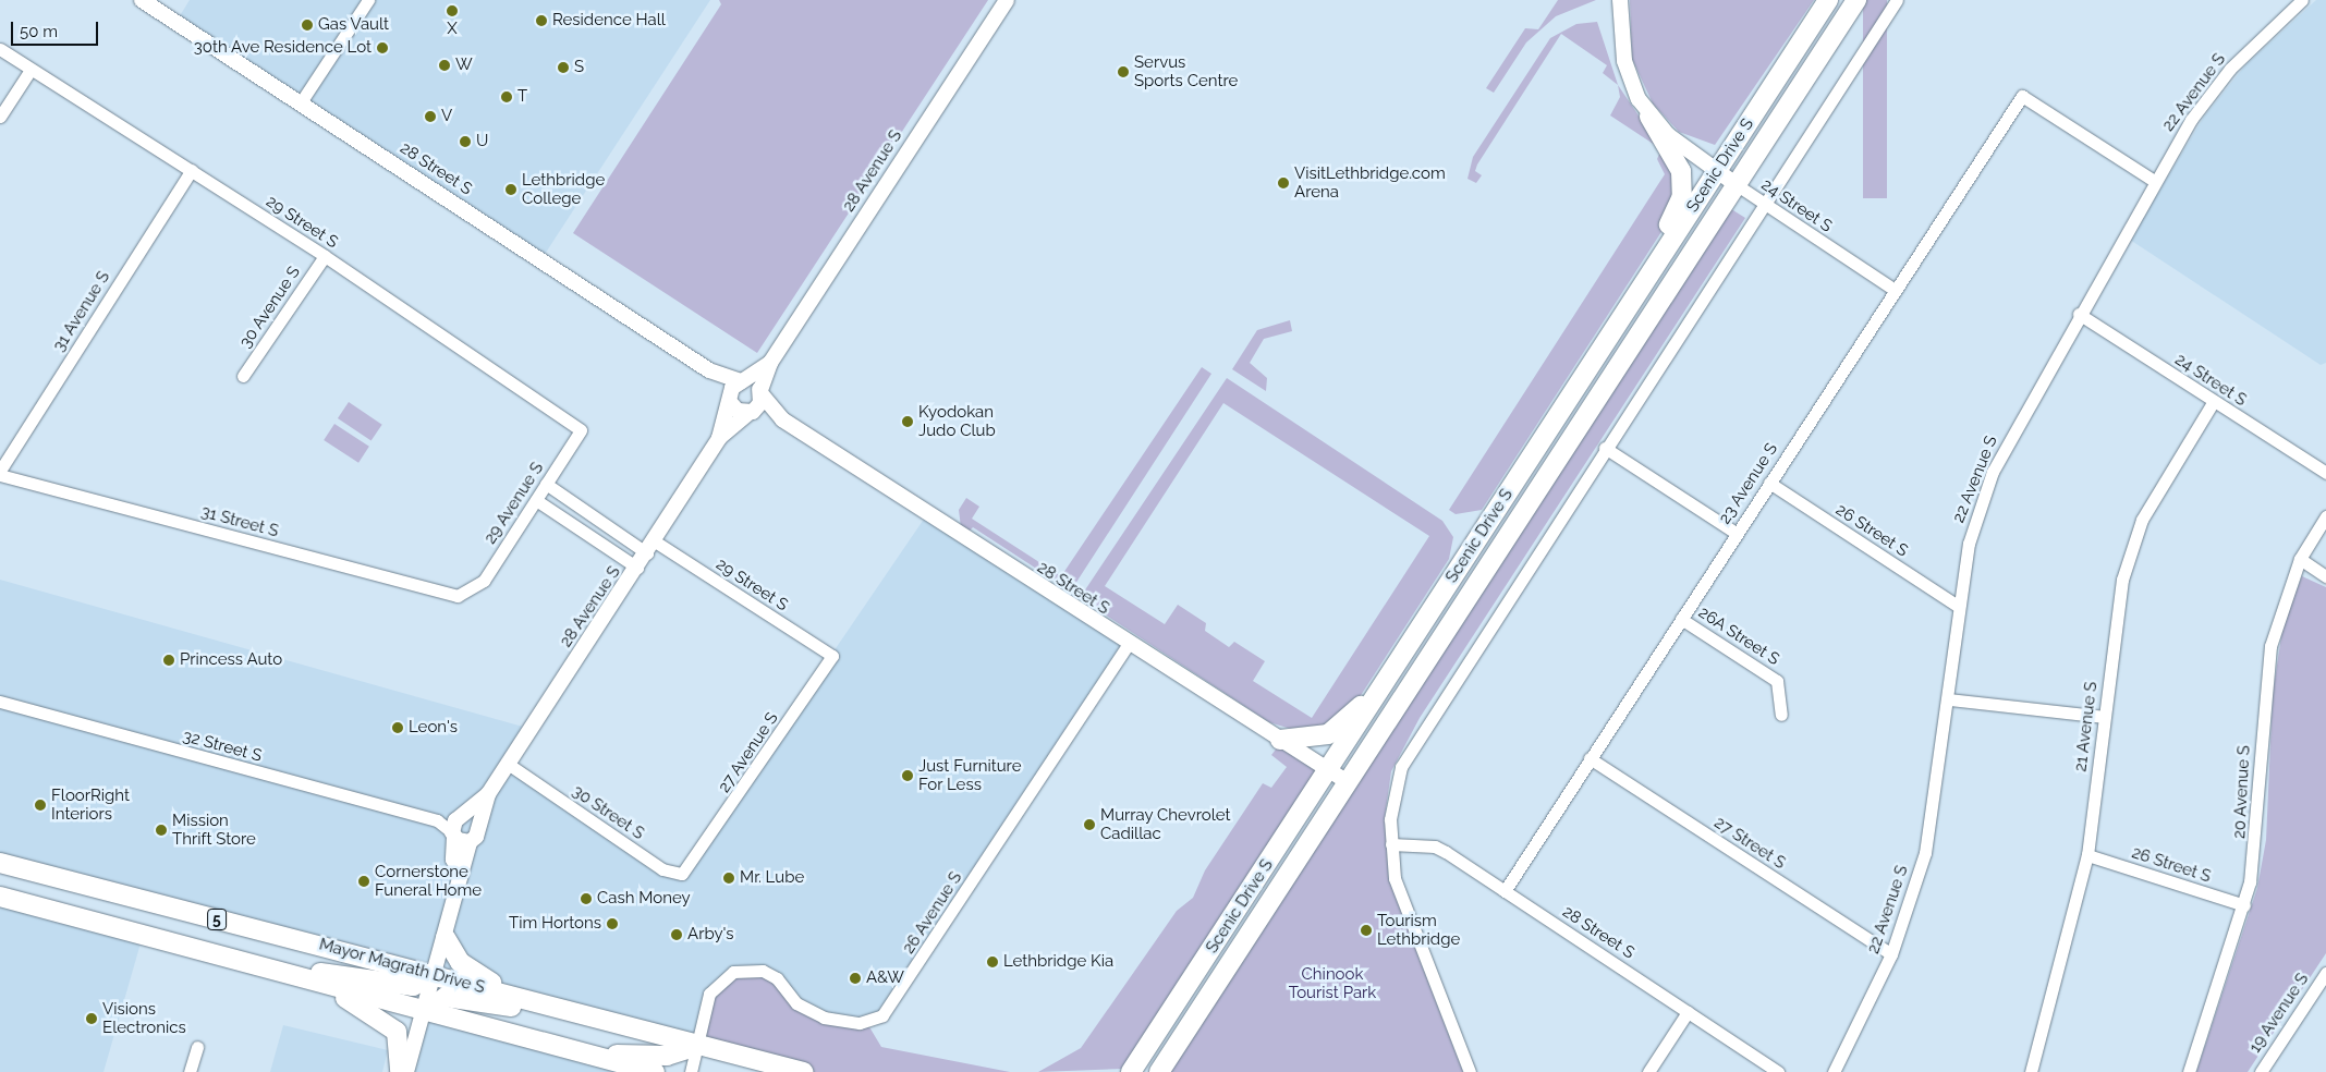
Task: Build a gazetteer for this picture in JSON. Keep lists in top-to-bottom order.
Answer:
{
  "streets": {
    "main road": ["Scenic Drive S", "5", "Mayor Magrath Drive S"],
    "street": [
      "22 Avenue S",
      "28 Street S",
      "28 Avenue S",
      "24 Street S",
      "29 Street S",
      "30 Avenue S",
      "31 Avenue S",
      "23 Avenue S",
      "29 Avenue S",
      "31 Street S",
      "26 Street S",
      "26A Street S",
      "21 Avenue S",
      "32 Street S",
      "27 Avenue S",
      "20 Avenue S",
      "30 Street S",
      "27 Street S",
      "26 Avenue S",
      "19 Avenue S"
    ]
  },
  "crossings": [
    ["22 Avenue S", "24 Street S"],
    ["22 Avenue S", "23 Avenue S"],
    ["22 Avenue S", "26 Street S"],
    ["22 Avenue S", "27 Street S"],
    ["Scenic Drive S", "28 Street S"],
    ["Scenic Drive S", "24 Street S"],
    ["28 Street S", "23 Avenue S"],
    ["28 Street S", "26 Avenue S"],
    ["28 Avenue S", "29 Street S"],
    ["28 Avenue S", "32 Street S"],
    ["28 Avenue S", "30 Street S"],
    ["28 Avenue S", "5"],
    ["28 Avenue S", "Mayor Magrath Drive S"],
    ["24 Street S", "23 Avenue S"],
    ["24 Street S", "21 Avenue S"],
    ["29 Street S", "30 Avenue S"],
    ["29 Street S", "31 Avenue S"],
    ["29 Street S", "29 Avenue S"],
    ["29 Street S", "27 Avenue S"],
    ["23 Avenue S", "26 Street S"],
    ["23 Avenue S", "26A Street S"],
    ["23 Avenue S", "27 Street S"],
    ["29 Avenue S", "31 Street S"],
    ["26 Street S", "21 Avenue S"],
    ["26 Street S", "20 Avenue S"],
    ["27 Avenue S", "30 Street S"],
    ["26 Avenue S", "Mayor Magrath Drive S"]
  ],
  "parks": ["Chinook Tourist Park"],
  "places": [
    "X",
    "Residence Hall",
    "Gas Vault",
    "30th Ave Residence Lot",
    "W",
    "S",
    "Servus Sports Centre",
    "T",
    "V",
    "U",
    "VisitLethbridge.com Arena",
    "Lethbridge College",
    "Kyodokan Judo Club",
    "Princess Auto",
    "Leon's",
    "Just Furniture For Less",
    "FloorRight Interiors",
    "Murray Chevrolet Cadillac",
    "Mission Thrift Store",
    "Mr. Lube",
    "Cornerstone Funeral Home",
    "Cash Money",
    "Tim Hortons",
    "Tourism Lethbridge",
    "Arby's",
    "Lethbridge Kia",
    "A&W",
    "Visions Electronics"
  ],
  "scale_bar": "50 m"
}
